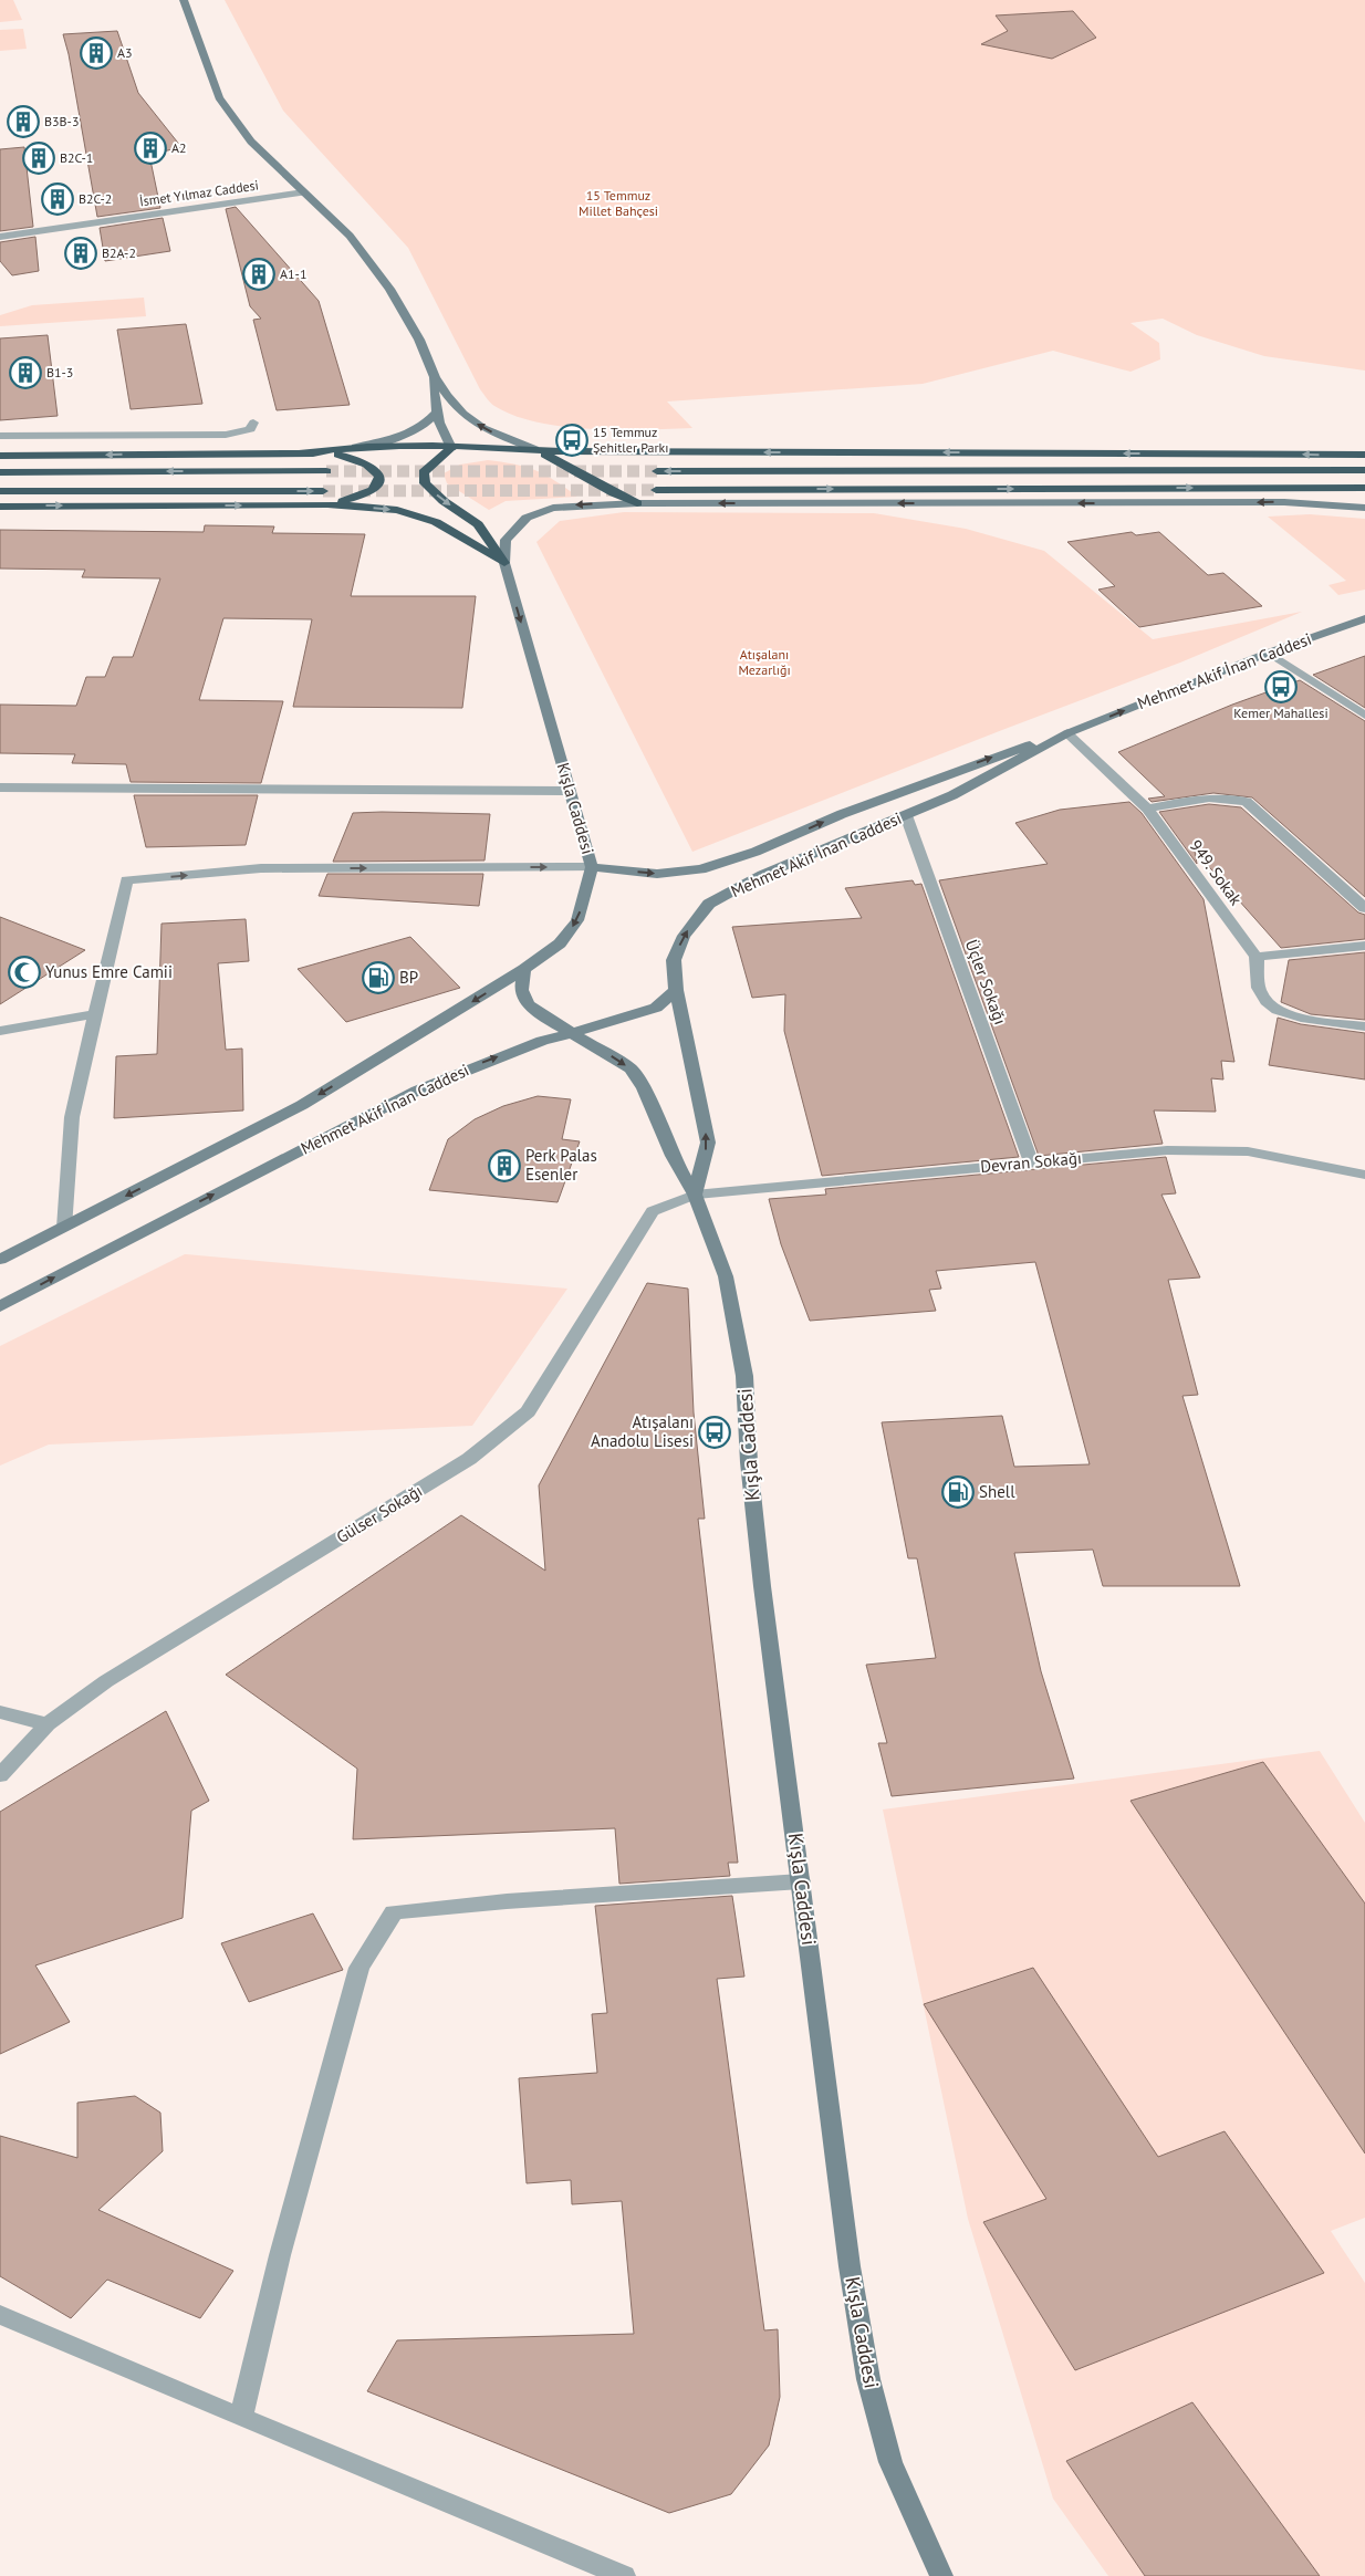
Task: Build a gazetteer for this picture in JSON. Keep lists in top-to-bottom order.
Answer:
{
  "streets": {
    "main road": ["Mehmet Akif İnan Caddesi", "Kışla Caddesi"],
    "street": [
      "İsmet Yılmaz Caddesi",
      "949. Sokak",
      "Üçler Sokağı",
      "Devran Sokağı",
      "Gülser Sokağı"
    ]
  },
  "crossings": [
    ["Mehmet Akif İnan Caddesi", "Kışla Caddesi"],
    ["Mehmet Akif İnan Caddesi", "949. Sokak"],
    ["Mehmet Akif İnan Caddesi", "Üçler Sokağı"],
    ["Kışla Caddesi", "Devran Sokağı"],
    ["Kışla Caddesi", "Gülser Sokağı"],
    ["Üçler Sokağı", "Devran Sokağı"],
    ["Devran Sokağı", "Gülser Sokağı"]
  ],
  "parks": ["15 Temmuz Millet Bahçesi", "Atışalanı Mezarlığı"],
  "places": {
    "building": [
      "A3",
      "B3B-3",
      "A2",
      "B2C-1",
      "B2C-2",
      "B2A-2",
      "A1-1",
      "B1-3",
      "Perk Palas Esenler"
    ],
    "bus stop": ["15 Temmuz Şehitler Parkı", "Kemer Mahallesi", "Atışalanı Anadolu Lisesi"],
    "mosque": ["Yunus Emre Camii"],
    "fuel station": ["BP", "Shell"]
  }
}
